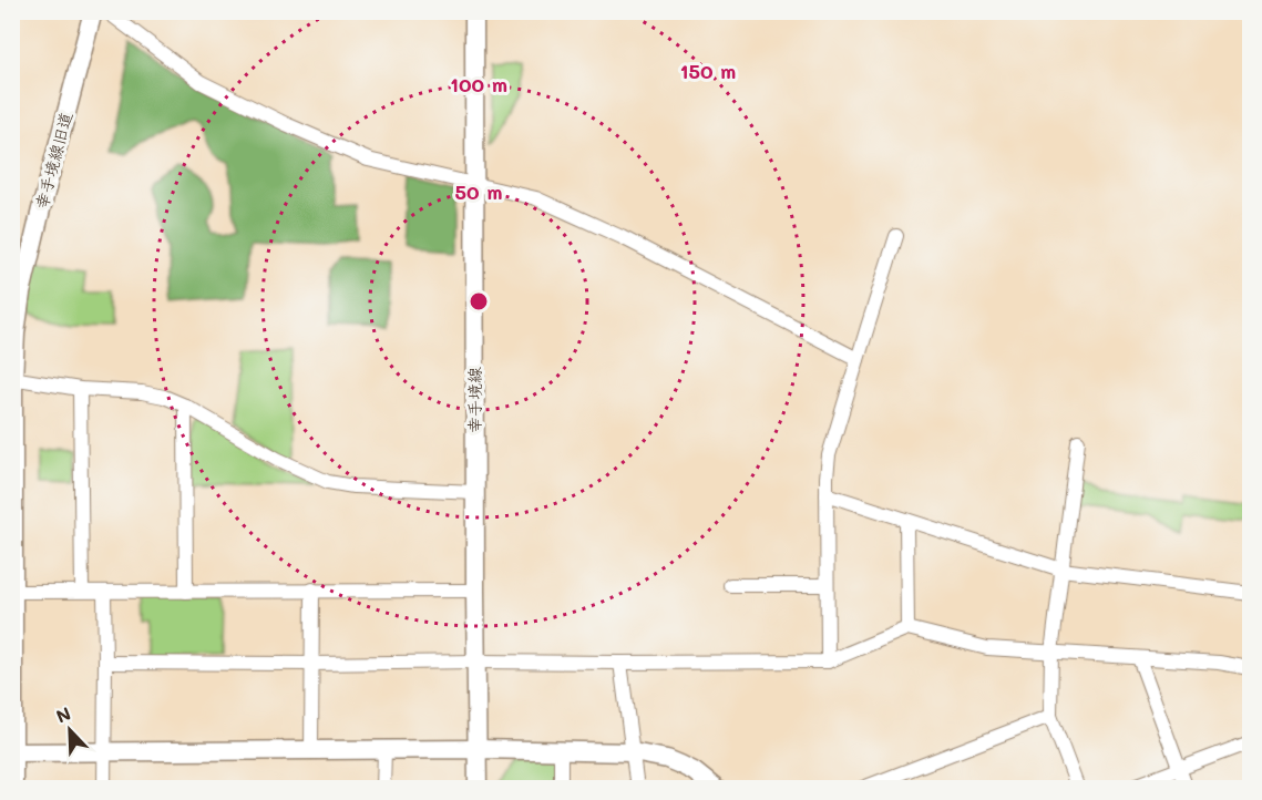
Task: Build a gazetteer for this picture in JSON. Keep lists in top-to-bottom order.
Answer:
{
  "streets": {
    "street": ["幸手境線旧道", "幸手境線"]
  },
  "north": "top left",
  "rings": ["150 m", "100 m", "50 m"]
}
